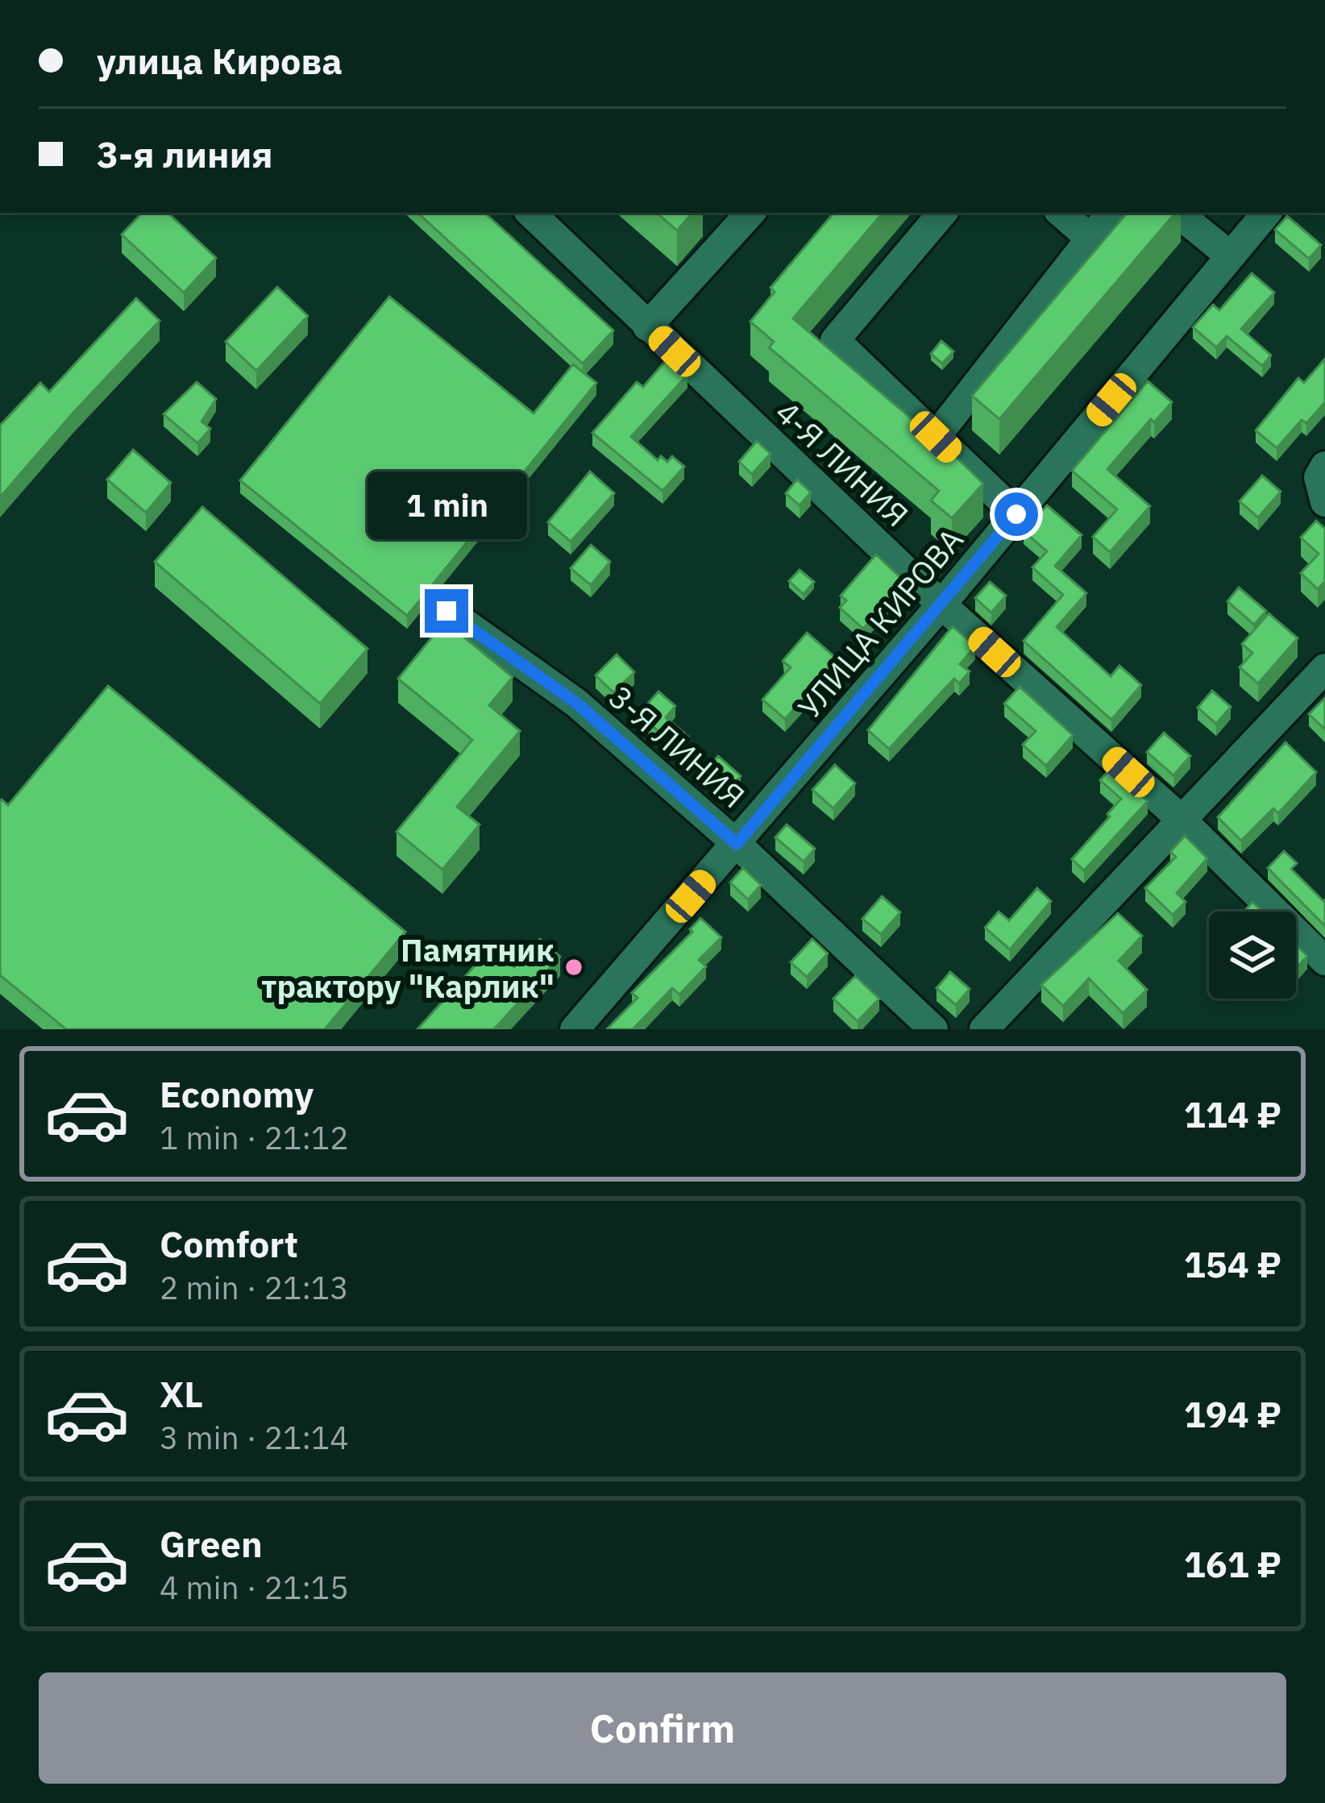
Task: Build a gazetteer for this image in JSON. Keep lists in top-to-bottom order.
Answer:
{
  "streets": {
    "street": ["4-Я ЛИНИЯ", "УЛИЦА КИРОВА", "3-Я ЛИНИЯ"]
  },
  "crossings": [
    ["4-Я ЛИНИЯ", "УЛИЦА КИРОВА"],
    ["УЛИЦА КИРОВА", "3-Я ЛИНИЯ"]
  ],
  "places": ["Памятник трактору \"Карлик\""],
  "page": {
    "banner": ["улица Кирова", "3-я линия"],
    "bubble": "1 min",
    "list": [
      {
        "name": "Economy",
        "note": "1 min · 21:12",
        "value": "114 ₽"
      },
      {
        "name": "Comfort",
        "note": "2 min · 21:13",
        "value": "154 ₽"
      },
      {
        "name": "XL",
        "note": "3 min · 21:14",
        "value": "194 ₽"
      },
      {
        "name": "Green",
        "note": "4 min · 21:15",
        "value": "161 ₽"
      }
    ],
    "buttons": "Confirm"
  }
}
